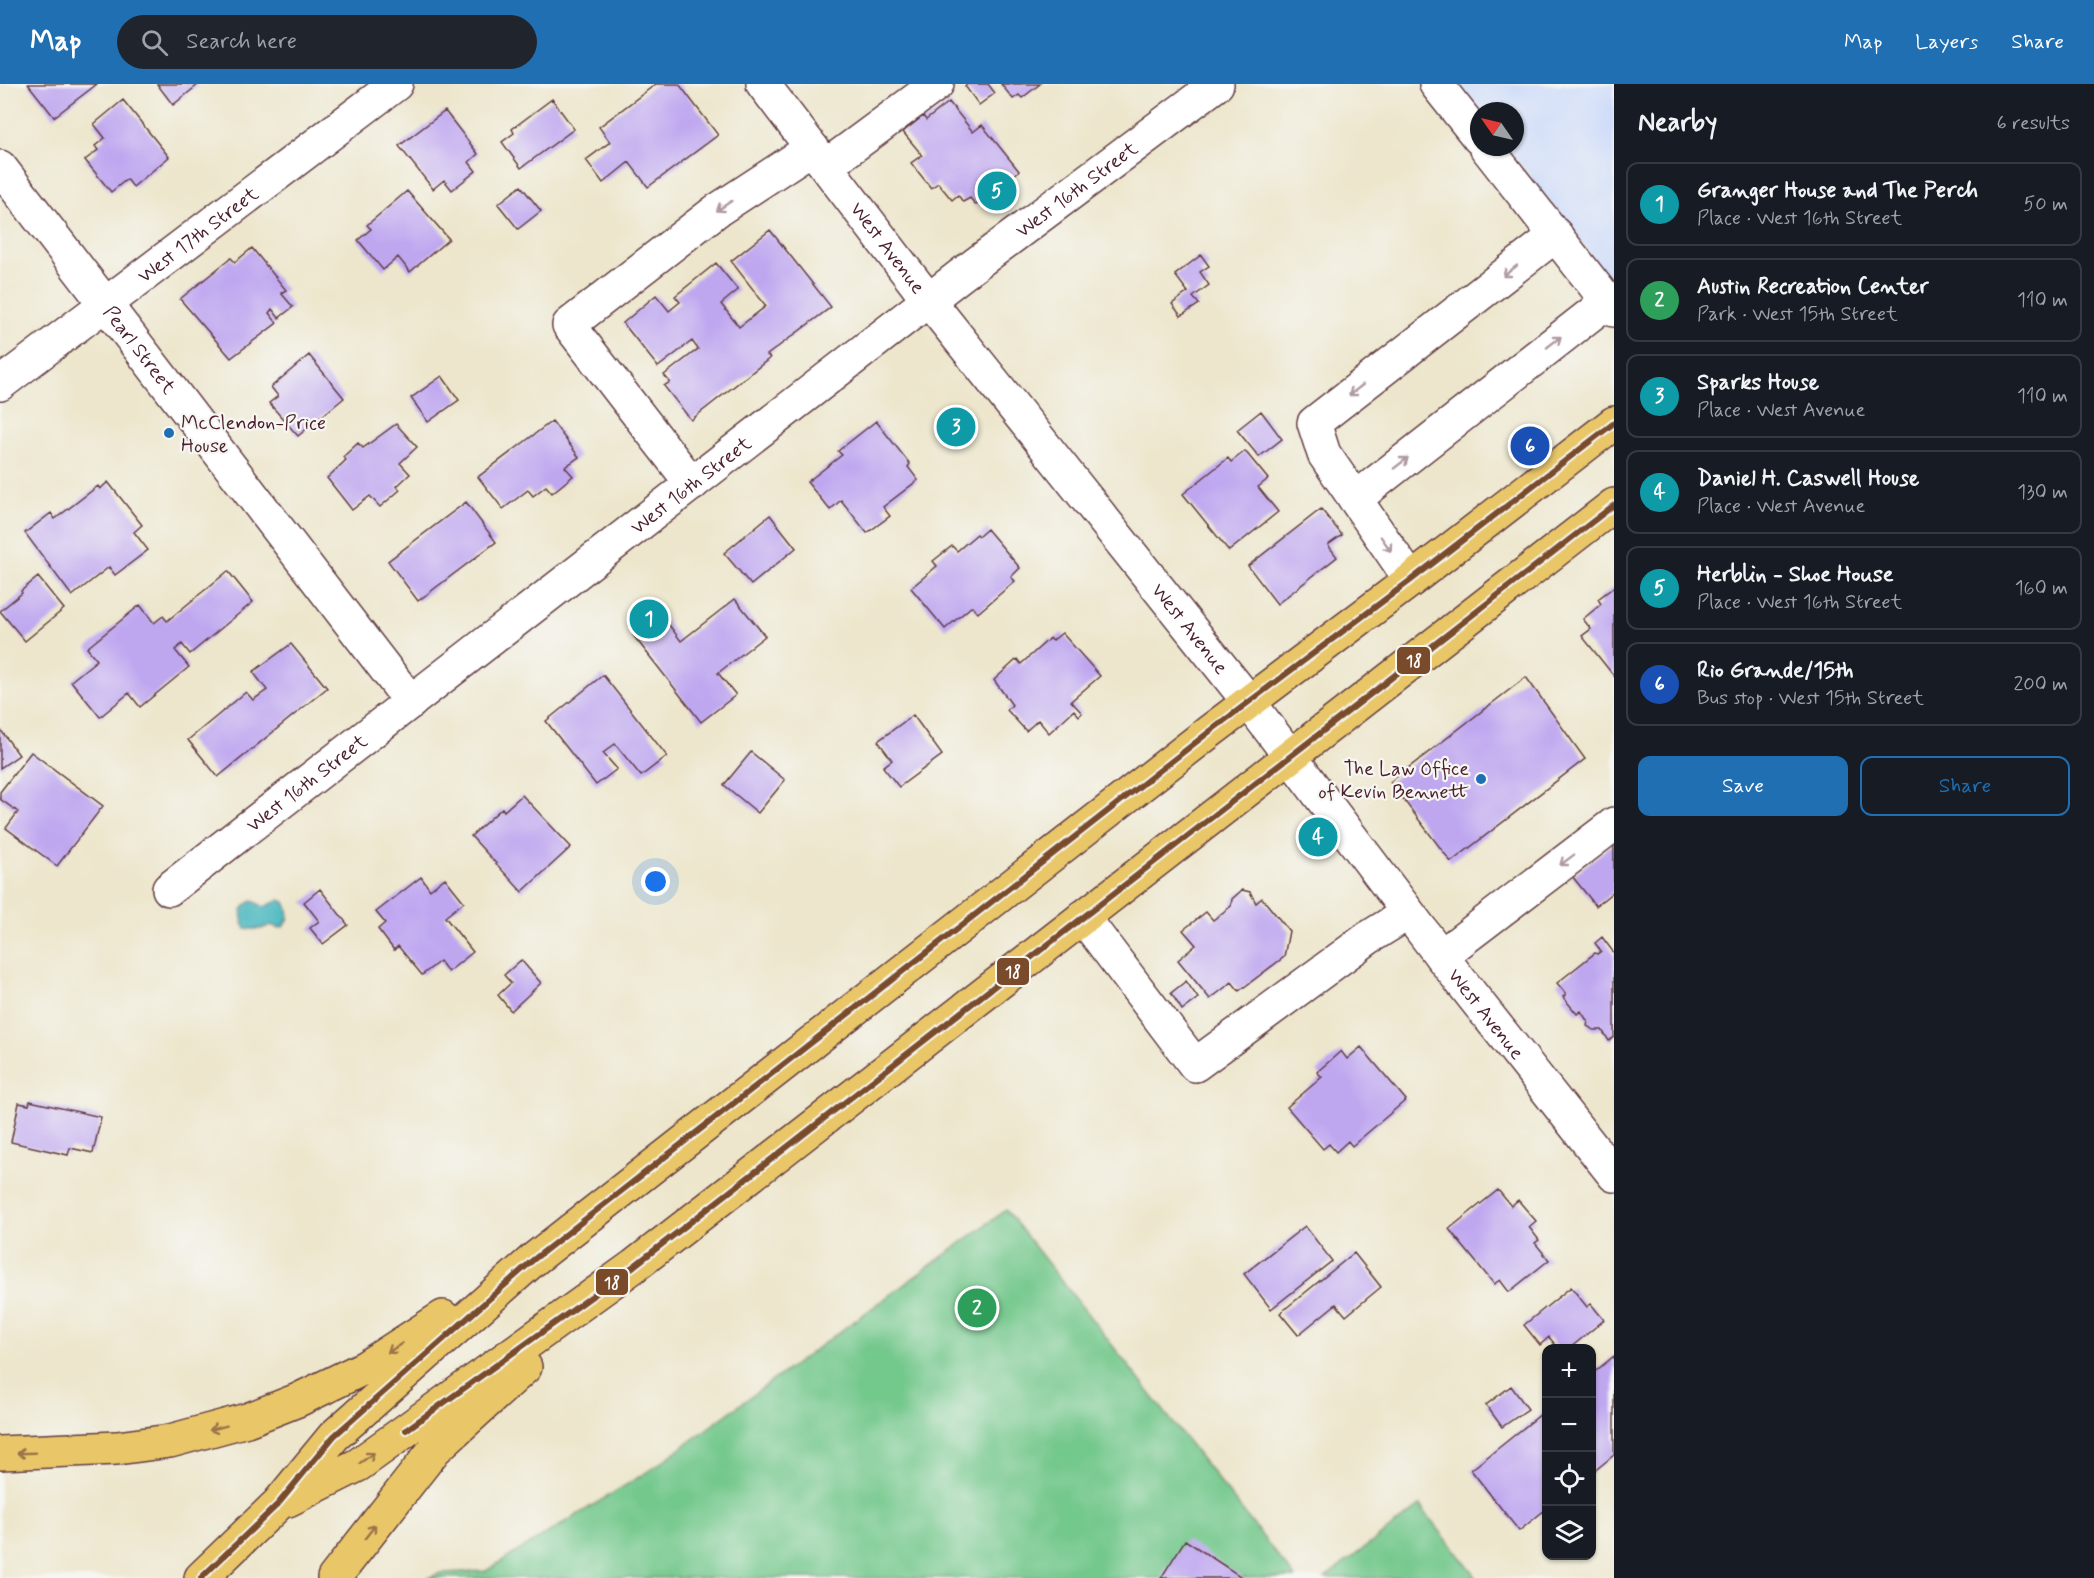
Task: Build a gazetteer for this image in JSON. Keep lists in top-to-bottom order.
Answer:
{
  "streets": {
    "street": [
      "West 16th Street",
      "West 17th Street",
      "West Avenue",
      "Pearl Street"
    ]
  },
  "crossings": [
    ["West 16th Street", "West Avenue"],
    ["West 16th Street", "Pearl Street"],
    ["West 17th Street", "Pearl Street"]
  ],
  "places": ["McClendon-Price House", "The Law Office of Kevin Bennett"],
  "lines": ["transit line 18"],
  "north": "top left",
  "page": {
    "header": "Map",
    "search": "Search here",
    "nav": ["Map", "Layers", "Share"],
    "heading": ["Nearby", "6 results"],
    "list": [
      {
        "mark": "1",
        "name": "Granger House and The Perch",
        "note": "Place · West 16th Street",
        "value": "50 m"
      },
      {
        "mark": "2",
        "name": "Austin Recreation Center",
        "note": "Park · West 15th Street",
        "value": "110 m"
      },
      {
        "mark": "3",
        "name": "Sparks House",
        "note": "Place · West Avenue",
        "value": "110 m"
      },
      {
        "mark": "4",
        "name": "Daniel H. Caswell House",
        "note": "Place · West Avenue",
        "value": "130 m"
      },
      {
        "mark": "5",
        "name": "Herblin - Shoe House",
        "note": "Place · West 16th Street",
        "value": "160 m"
      },
      {
        "mark": "6",
        "name": "Rio Grande/15th",
        "note": "Bus stop · West 15th Street",
        "value": "200 m"
      }
    ],
    "pins": [
      "5",
      "3",
      "6",
      "1",
      "4",
      "2"
    ],
    "buttons": ["Save", "Share"],
    "map_buttons": ["+", "−"]
  }
}
